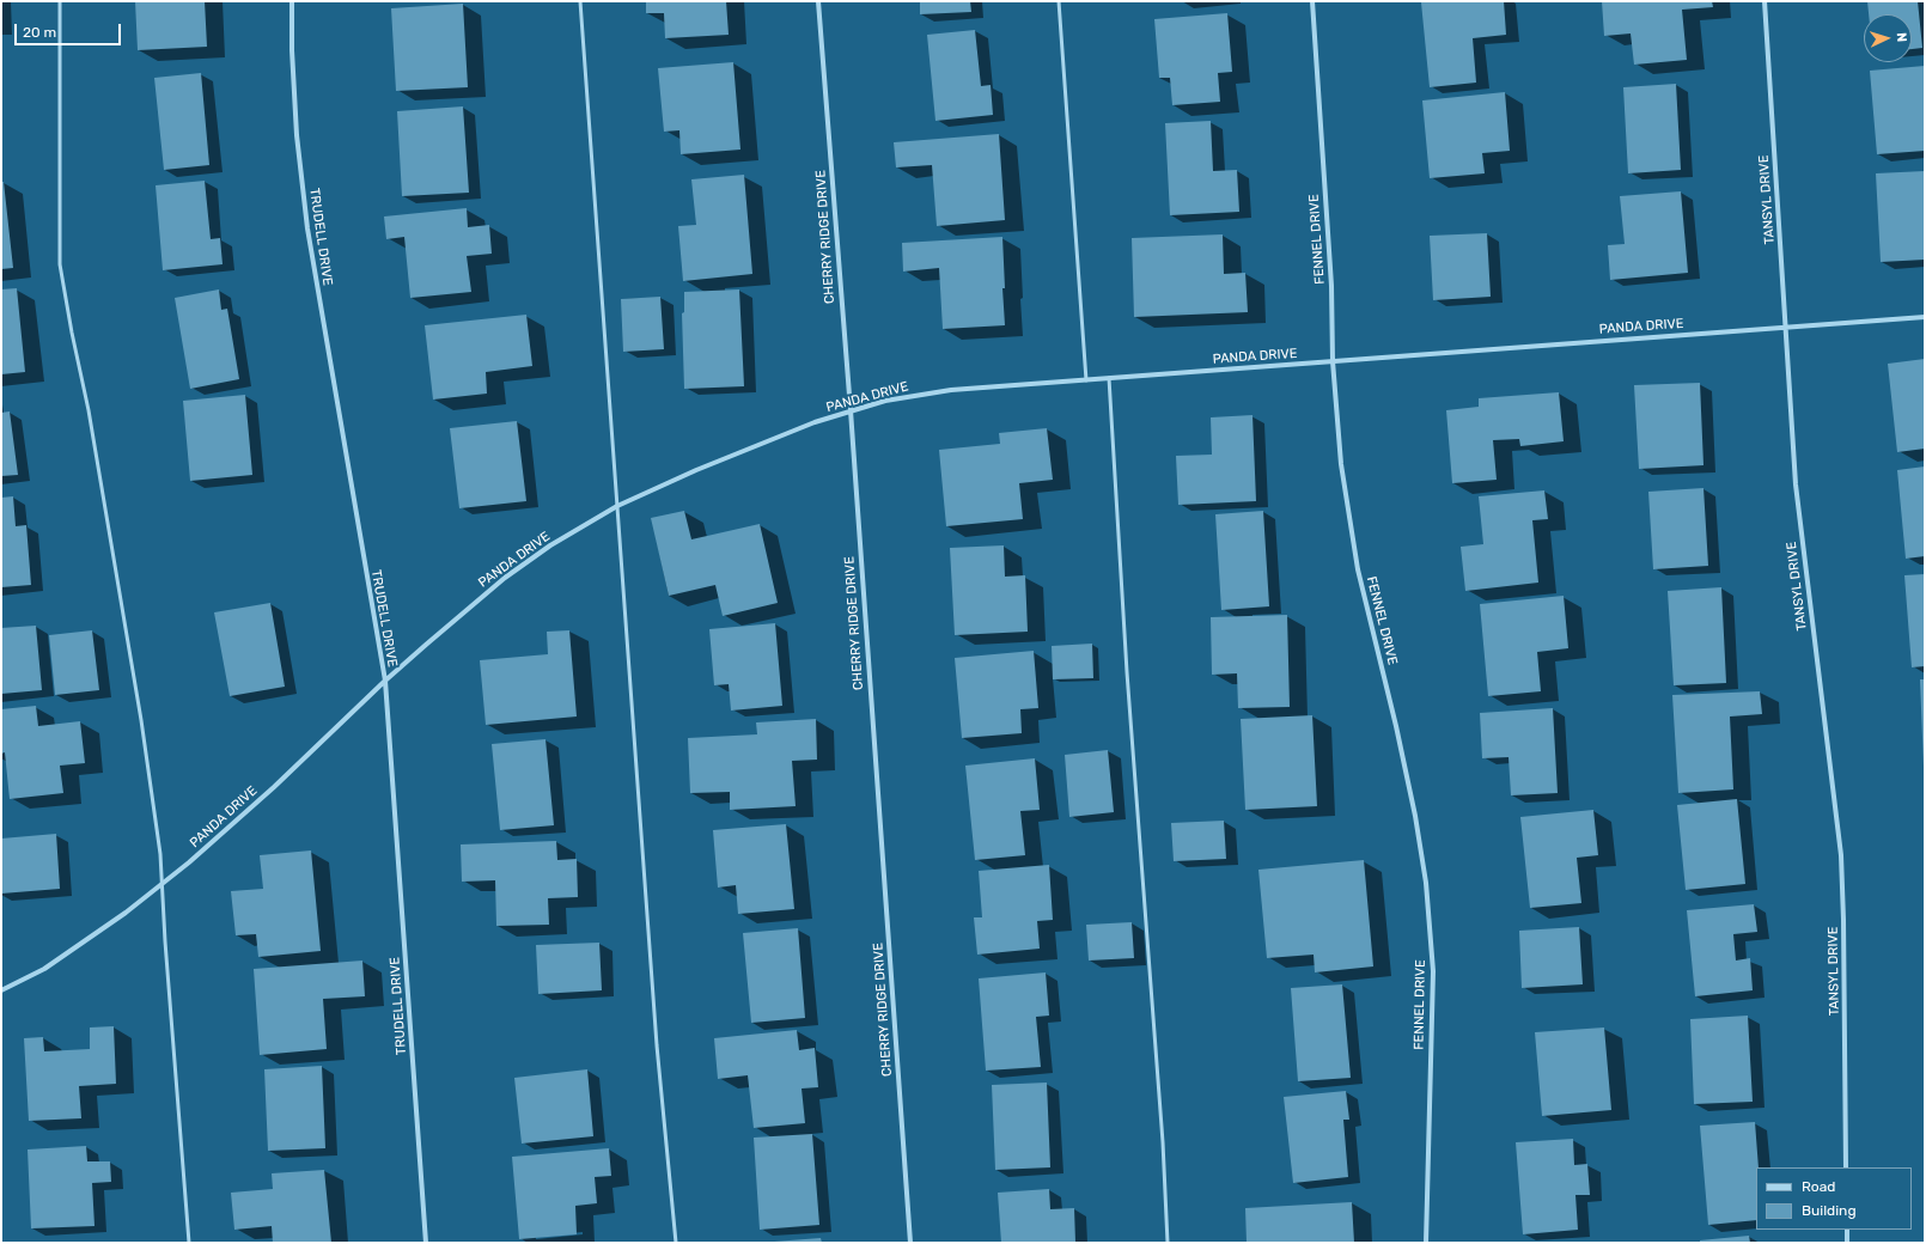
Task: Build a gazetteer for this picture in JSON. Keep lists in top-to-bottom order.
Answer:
{
  "streets": {
    "street": [
      "TANSYL DRIVE",
      "TRUDELL DRIVE",
      "CHERRY RIDGE DRIVE",
      "FENNEL DRIVE",
      "PANDA DRIVE"
    ]
  },
  "crossings": [
    ["TANSYL DRIVE", "PANDA DRIVE"],
    ["TRUDELL DRIVE", "PANDA DRIVE"],
    ["CHERRY RIDGE DRIVE", "PANDA DRIVE"],
    ["FENNEL DRIVE", "PANDA DRIVE"]
  ],
  "legend": ["Road", "Building"],
  "scale_bar": "20 m",
  "north": "right"
}
